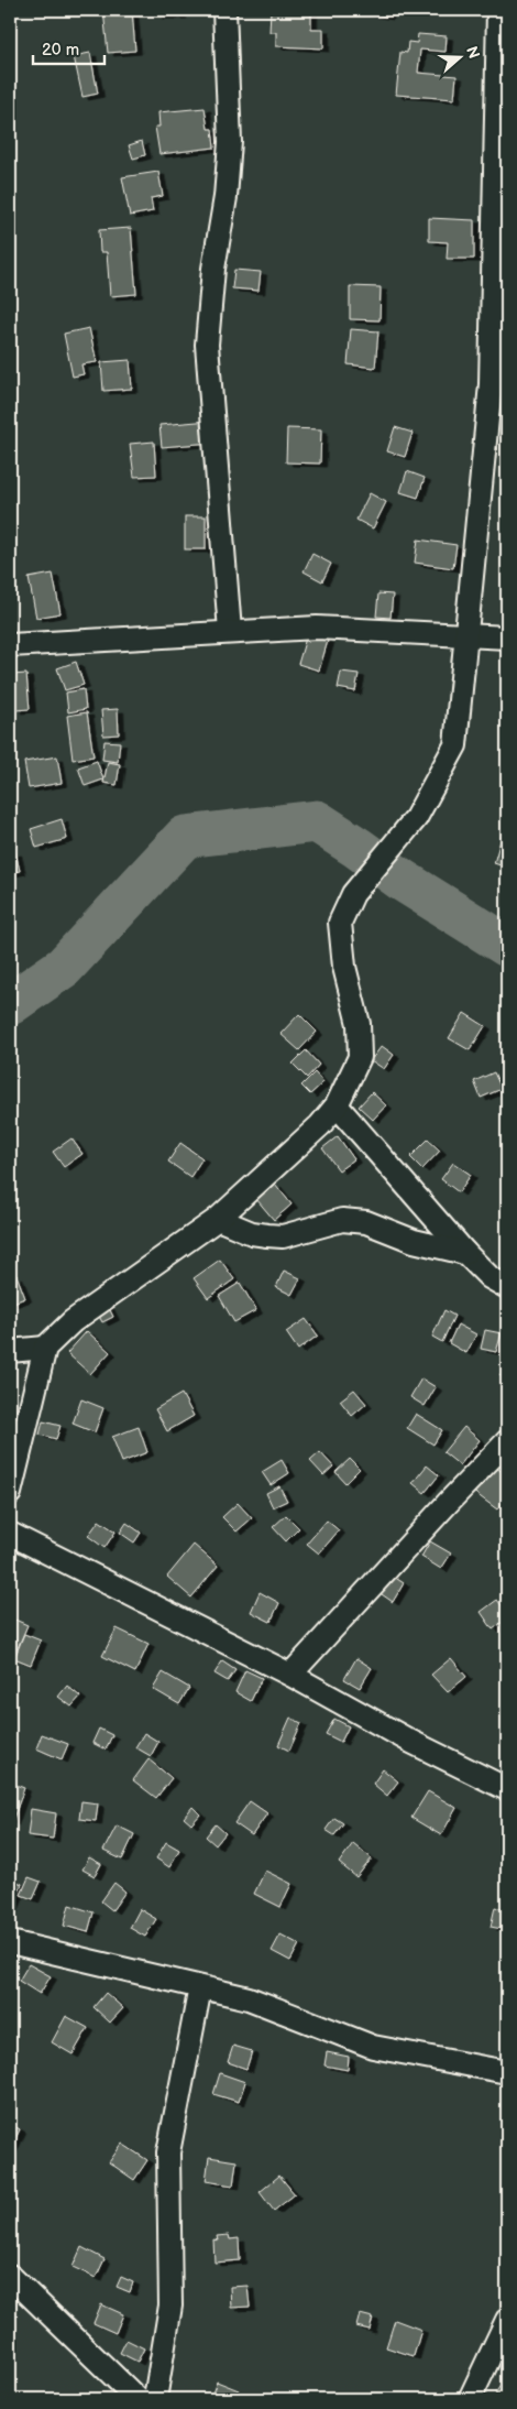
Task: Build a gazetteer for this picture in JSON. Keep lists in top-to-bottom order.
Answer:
{
  "scale_bar": "20 m",
  "north": "right"
}
